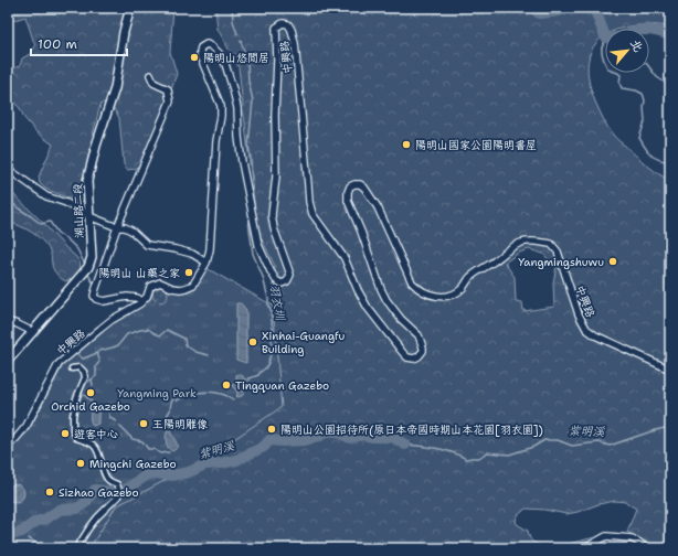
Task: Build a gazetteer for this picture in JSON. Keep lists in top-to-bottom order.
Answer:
{
  "streets": {
    "street": ["中興路", "湖山路二段"]
  },
  "water": ["羽衣圳", "紫明溪"],
  "parks": ["Yangming Park"],
  "places": [
    "陽明山悠閒居",
    "陽明山國家公園陽明書屋",
    "Yangmingshuwu",
    "陽明山 山藥之家",
    "Xinhai-Guangfu Building",
    "Tingquan Gazebo",
    "Orchid Gazebo",
    "王陽明雕像",
    "陽明山公園招待所(原日本帝國時期山本花園[羽衣園])",
    "遊客中心",
    "Mingchi Gazebo",
    "Sizhao Gazebo"
  ],
  "scale_bar": "100 m",
  "north": "top right"
}
